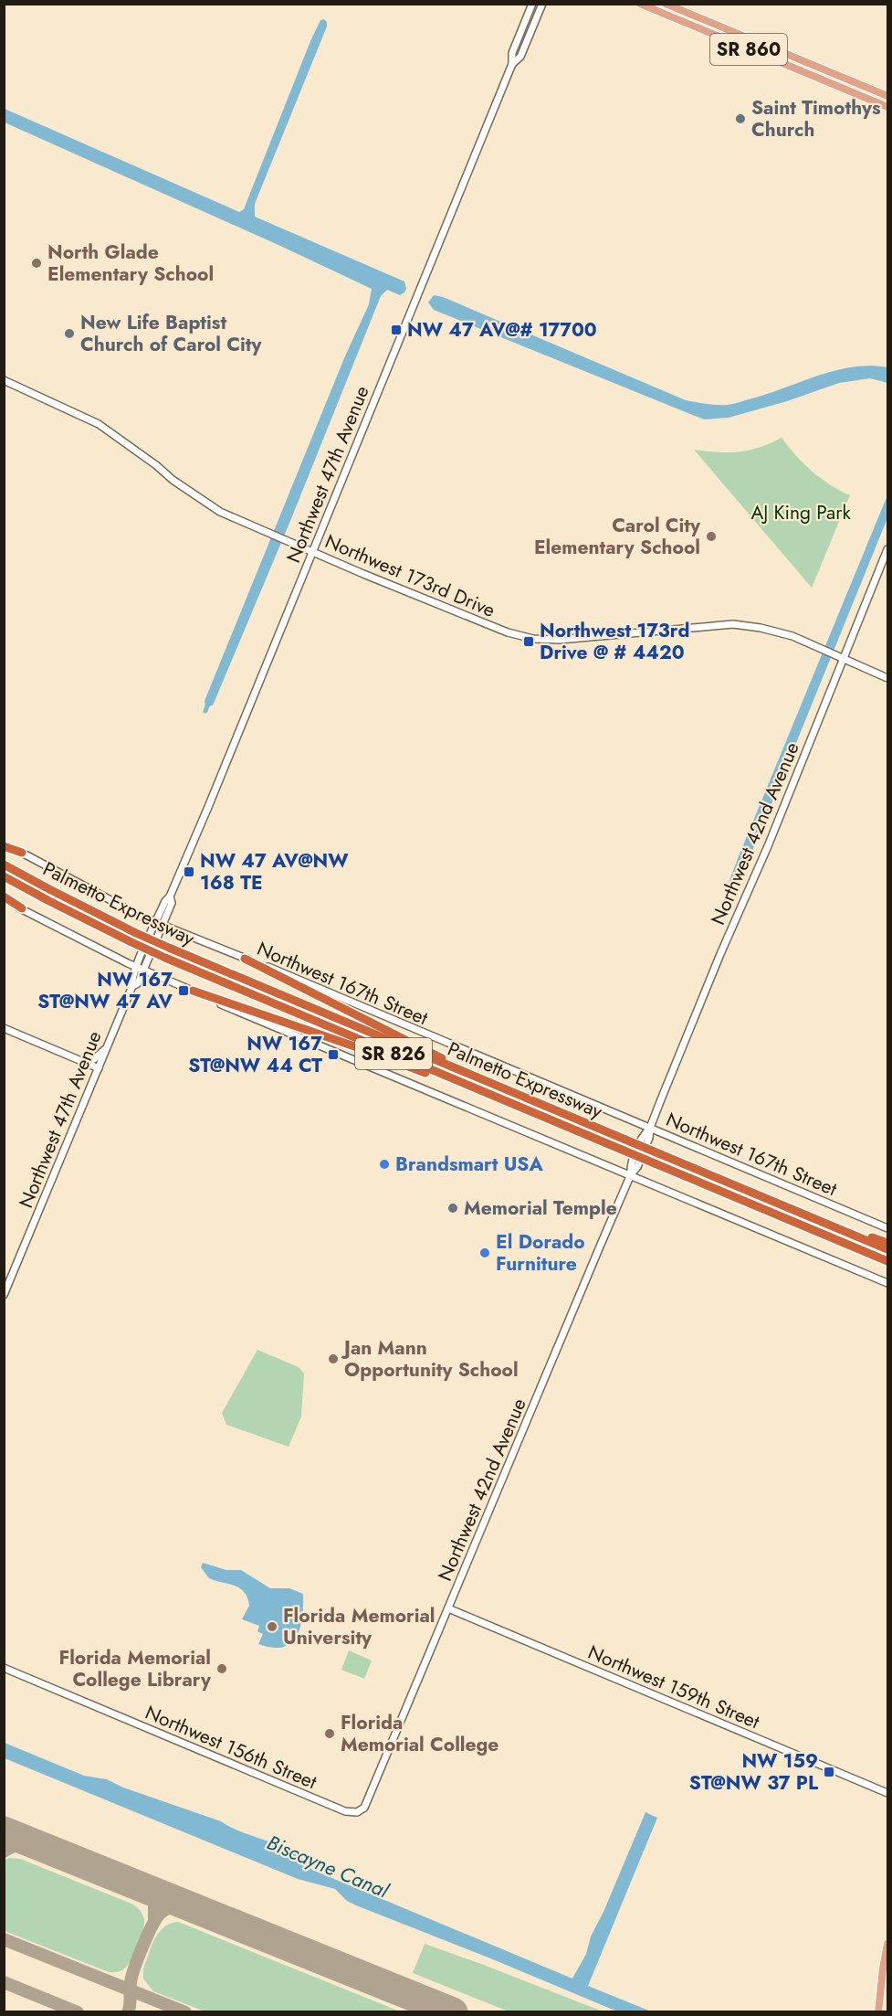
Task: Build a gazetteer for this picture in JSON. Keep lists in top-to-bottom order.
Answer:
{
  "streets": {
    "highway": ["Palmetto Expressway", "SR 826"],
    "main road": ["SR 860"],
    "street": [
      "Northwest 47th Avenue",
      "Northwest 173rd Drive",
      "Northwest 42nd Avenue",
      "Northwest 167th Street",
      "Northwest 159th Street",
      "Northwest 156th Street"
    ]
  },
  "crossings": [
    ["Northwest 47th Avenue", "Northwest 173rd Drive"],
    ["Northwest 47th Avenue", "Northwest 167th Street"],
    ["Northwest 173rd Drive", "Northwest 42nd Avenue"],
    ["Northwest 42nd Avenue", "Northwest 167th Street"],
    ["Northwest 42nd Avenue", "Northwest 159th Street"],
    ["Northwest 42nd Avenue", "Northwest 156th Street"]
  ],
  "water": ["Biscayne Canal"],
  "parks": ["AJ King Park"],
  "places": {
    "other": [
      "Saint Timothys Church",
      "North Glade Elementary School",
      "New Life Baptist Church of Carol City",
      "Carol City Elementary School",
      "Brandsmart USA",
      "Memorial Temple",
      "El Dorado Furniture",
      "Jan Mann Opportunity School",
      "Florida Memorial University",
      "Florida Memorial College Library",
      "Florida Memorial College"
    ],
    "transit": [
      "NW 47 AV@# 17700",
      "Northwest 173rd Drive @ # 4420",
      "NW 47 AV@NW 168 TE",
      "NW 167 ST@NW 47 AV",
      "NW 167 ST@NW 44 CT",
      "NW 159 ST@NW 37 PL"
    ]
  }
}
